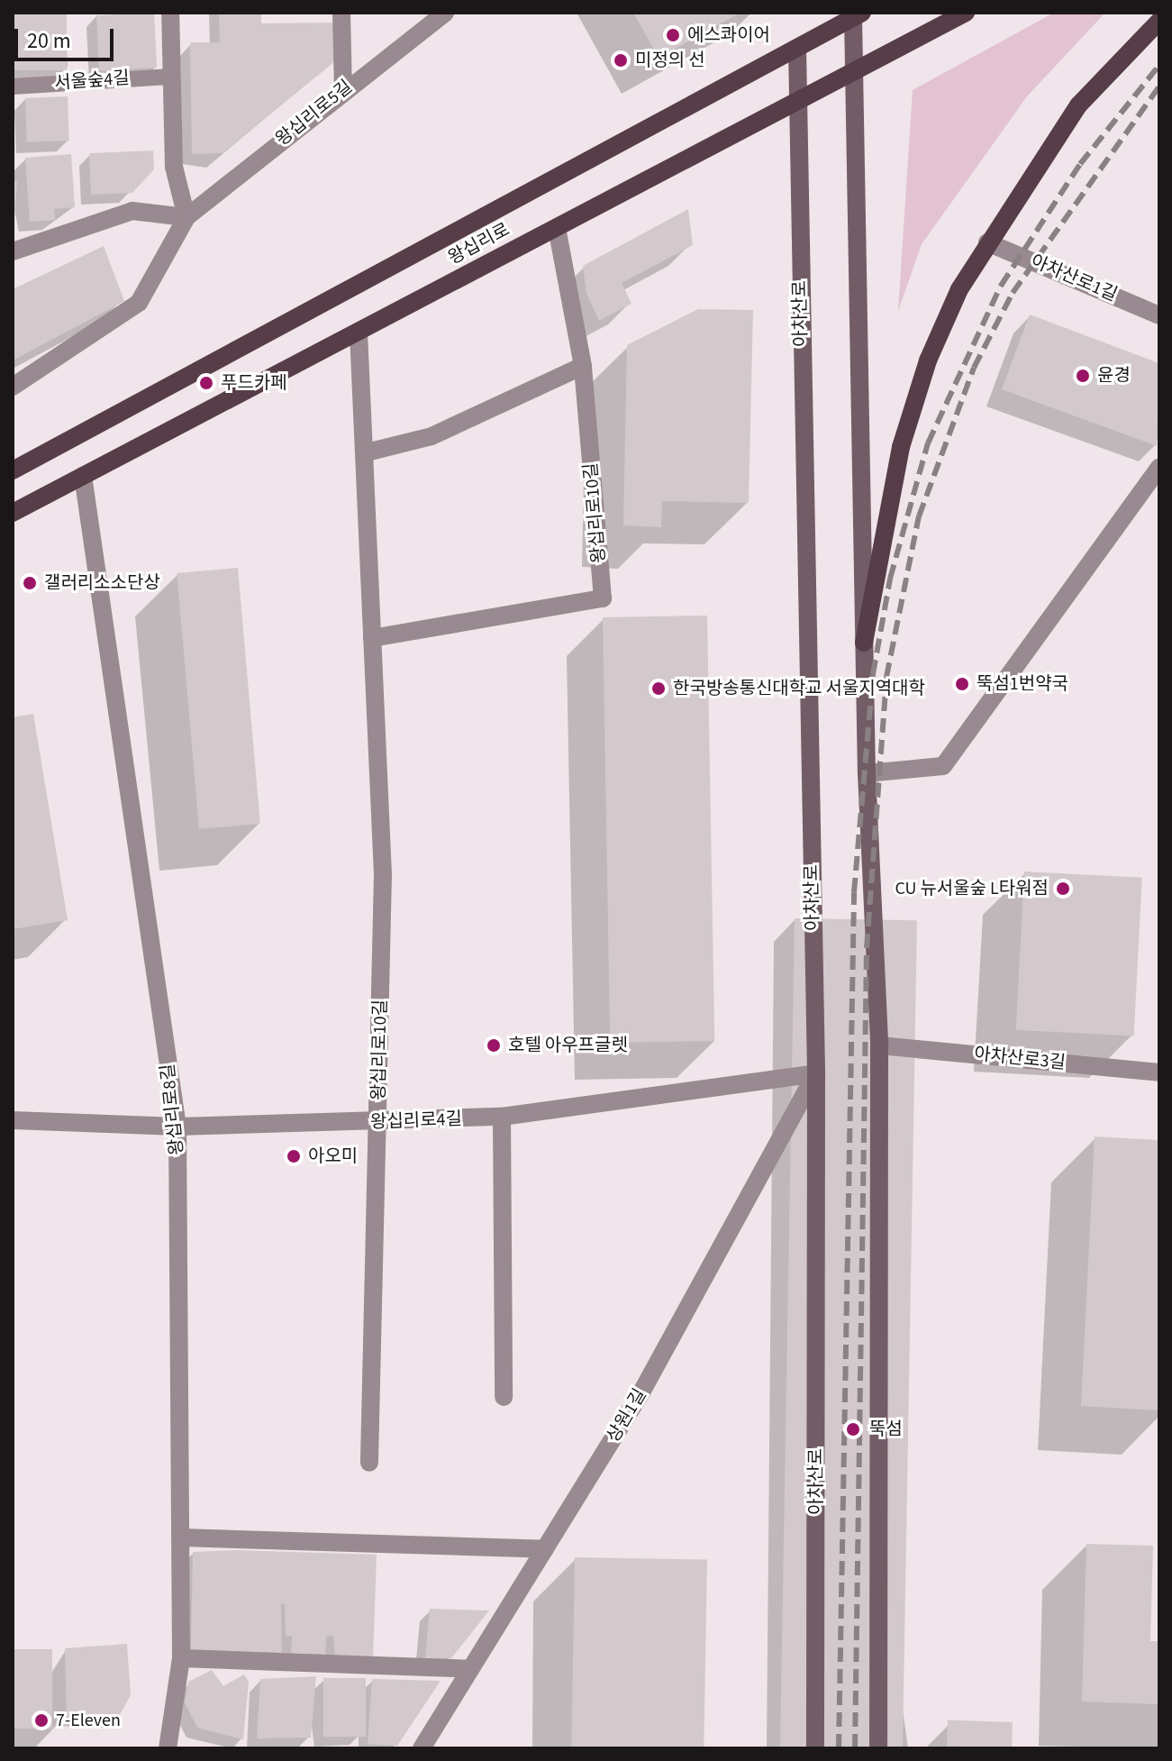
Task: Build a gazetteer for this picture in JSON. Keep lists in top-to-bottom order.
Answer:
{
  "streets": {
    "main road": ["왕십리로", "아차산로"],
    "street": [
      "왕십리로5길",
      "아차산로1길",
      "왕십리로10길",
      "아차산로3길",
      "왕십리로8길",
      "왕십리로4길",
      "상원1길"
    ],
    "lane": ["서울숲4길"]
  },
  "crossings": [
    ["왕십리로", "아차산로"],
    ["왕십리로", "왕십리로10길"],
    ["왕십리로", "왕십리로8길"],
    ["아차산로", "왕십리로4길"],
    ["아차산로", "상원1길"],
    ["왕십리로10길", "왕십리로4길"],
    ["왕십리로8길", "왕십리로4길"],
    ["왕십리로4길", "상원1길"]
  ],
  "places": [
    "에스콰이어",
    "미정의 선",
    "윤경",
    "푸드카페",
    "갤러리소소단상",
    "뚝섬1번약국",
    "한국방송통신대학교 서울지역대학",
    "CU 뉴서울숲 L타워점",
    "호텔 아우프글렛",
    "아오미",
    "뚝섬",
    "7-Eleven"
  ],
  "scale_bar": "20 m"
}
